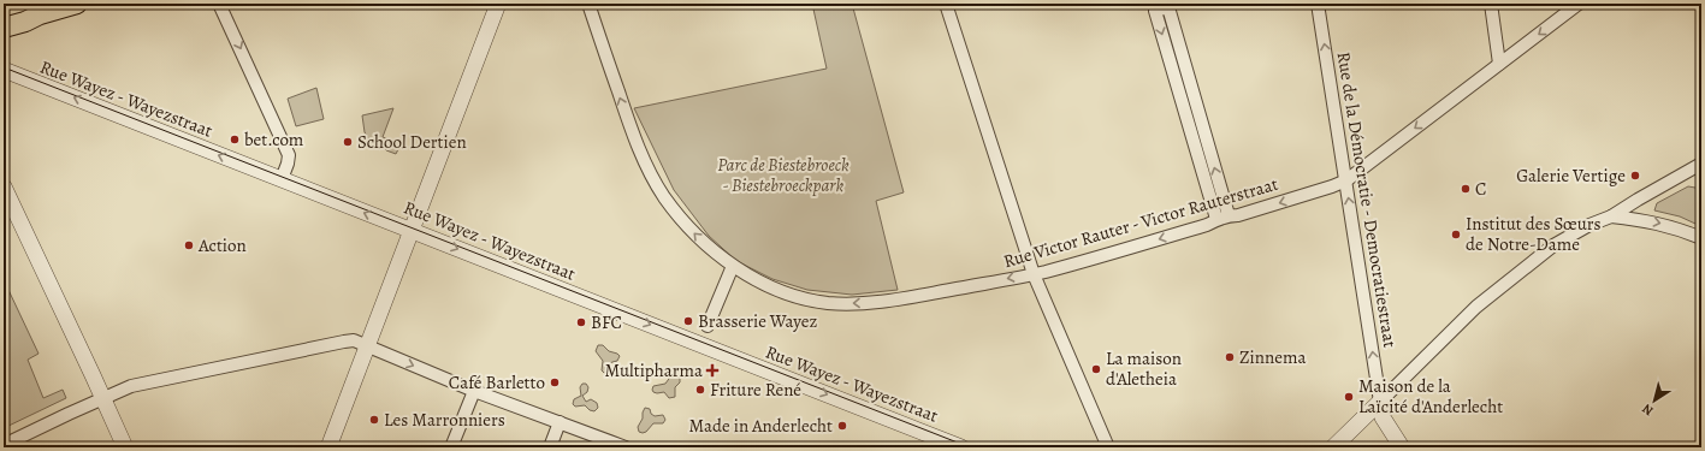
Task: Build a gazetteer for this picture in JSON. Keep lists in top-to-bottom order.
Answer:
{
  "streets": {
    "street": ["Rue Wayez - Wayezstraat", "Rue de la Démocratie - Democratiestraat", "Rue Victor Rauter - Victor Rauterstraat"]
  },
  "crossings": [
    ["Rue de la Démocratie - Democratiestraat", "Rue Victor Rauter - Victor Rauterstraat"]
  ],
  "one_way": ["Rue de la Démocratie - Democratiestraat", "Rue Victor Rauter - Victor Rauterstraat"],
  "parks": ["Parc de Biestebroeck - Biestebroeckpark"],
  "places": {
    "other": [
      "bet.com",
      "School Dertien",
      "Galerie Vertige",
      "C",
      "Institut des Sœurs de Notre-Dame",
      "Action",
      "Brasserie Wayez",
      "BFC",
      "Zinnema",
      "La maison d'Aletheia",
      "Café Barletto",
      "Friture René",
      "Maison de la Laïcité d'Anderlecht",
      "Les Marronniers",
      "Made in Anderlecht"
    ],
    "health": ["Multipharma"]
  },
  "north": "bottom left"
}
